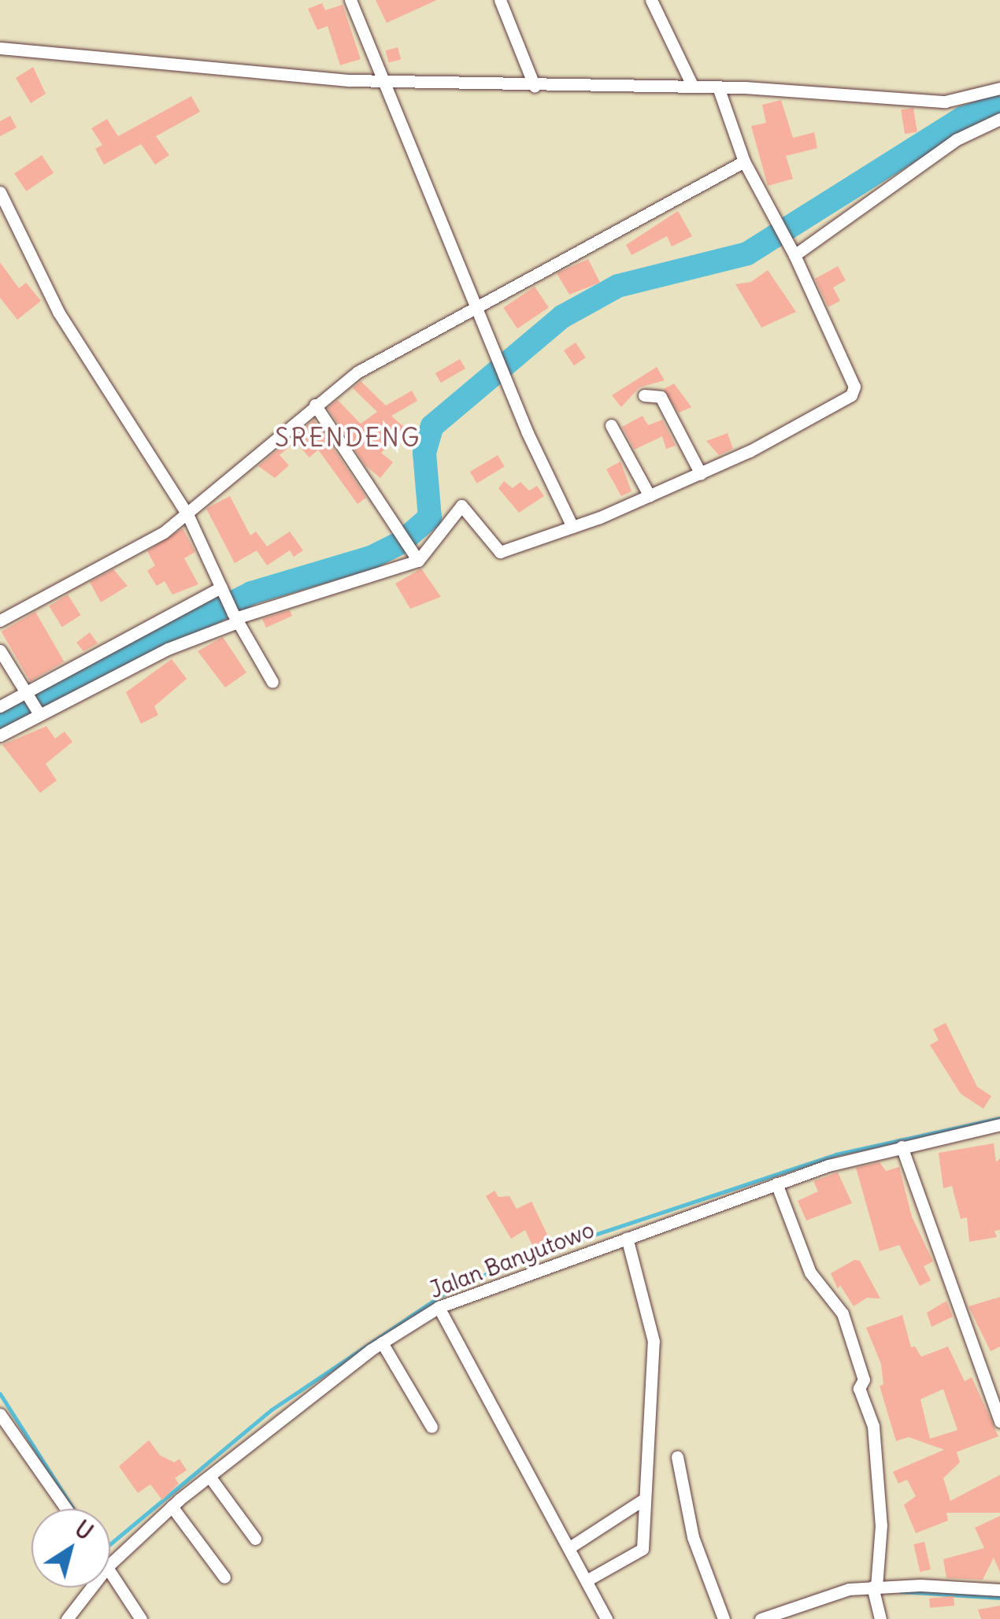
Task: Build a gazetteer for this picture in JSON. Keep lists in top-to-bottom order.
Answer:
{
  "streets": {
    "street": ["Jalan Banyutowo"]
  },
  "districts": ["SRENDENG"],
  "north": "top right"
}
